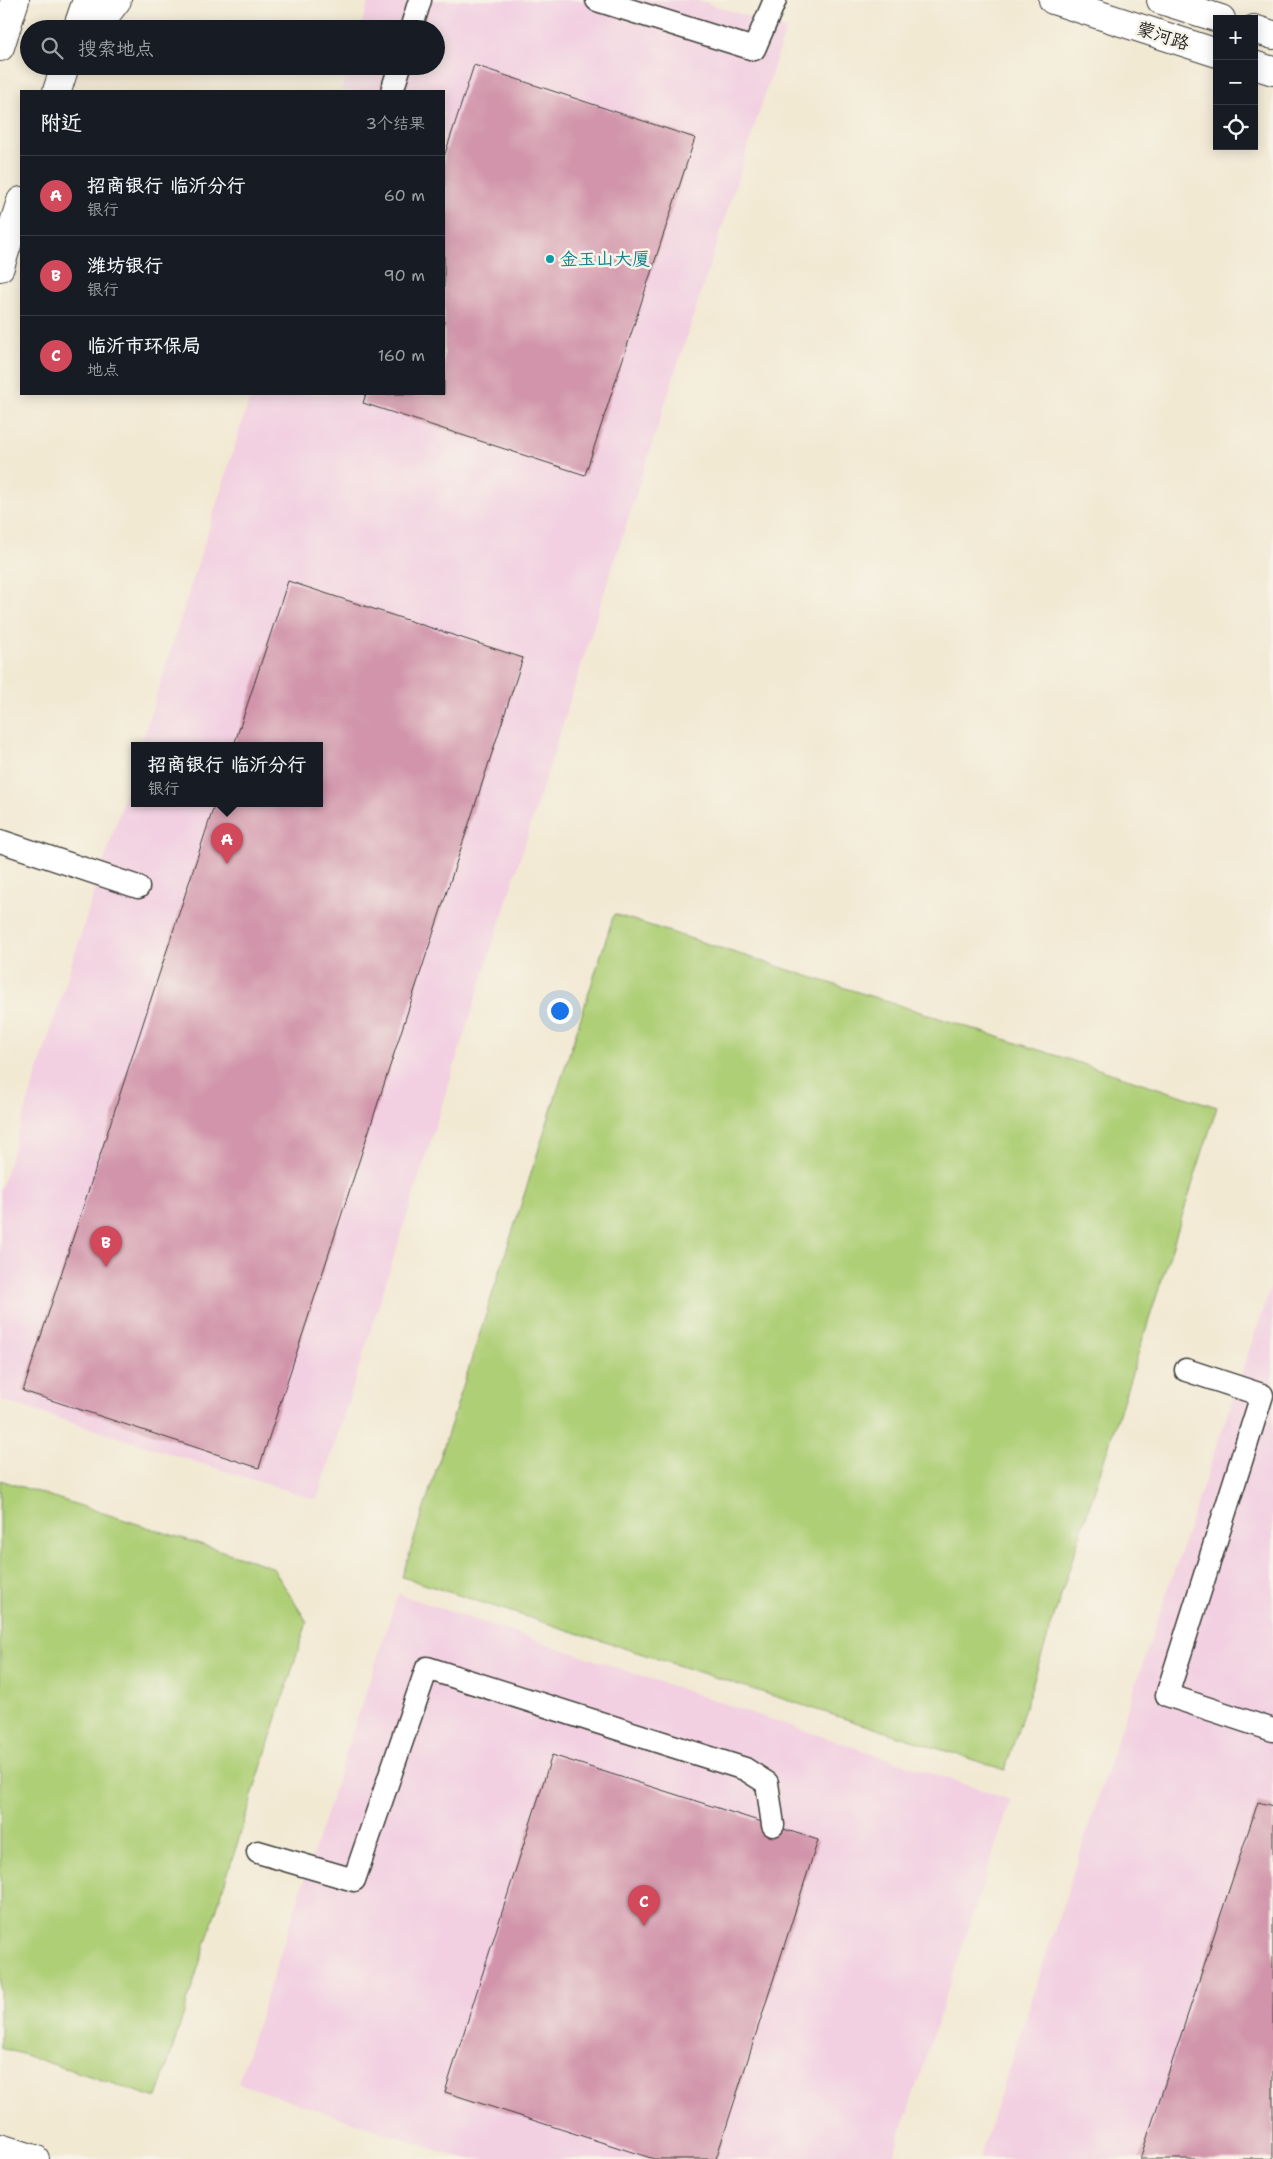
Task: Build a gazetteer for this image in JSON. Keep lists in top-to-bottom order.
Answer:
{
  "streets": {
    "street": ["蒙河路"]
  },
  "places": ["金玉山大厦"],
  "page": {
    "map_buttons": ["+", "−"],
    "search": "搜索地点",
    "heading": ["附近", "3个结果"],
    "list": [
      {
        "mark": "A",
        "name": "招商银行 临沂分行",
        "note": "银行",
        "value": "60 m"
      },
      {
        "mark": "B",
        "name": "潍坊银行",
        "note": "银行",
        "value": "90 m"
      },
      {
        "mark": "C",
        "name": "临沂市环保局",
        "note": "地点",
        "value": "160 m"
      }
    ],
    "popup": ["招商银行 临沂分行", "银行"],
    "pins": ["A", "B", "C"]
  }
}
